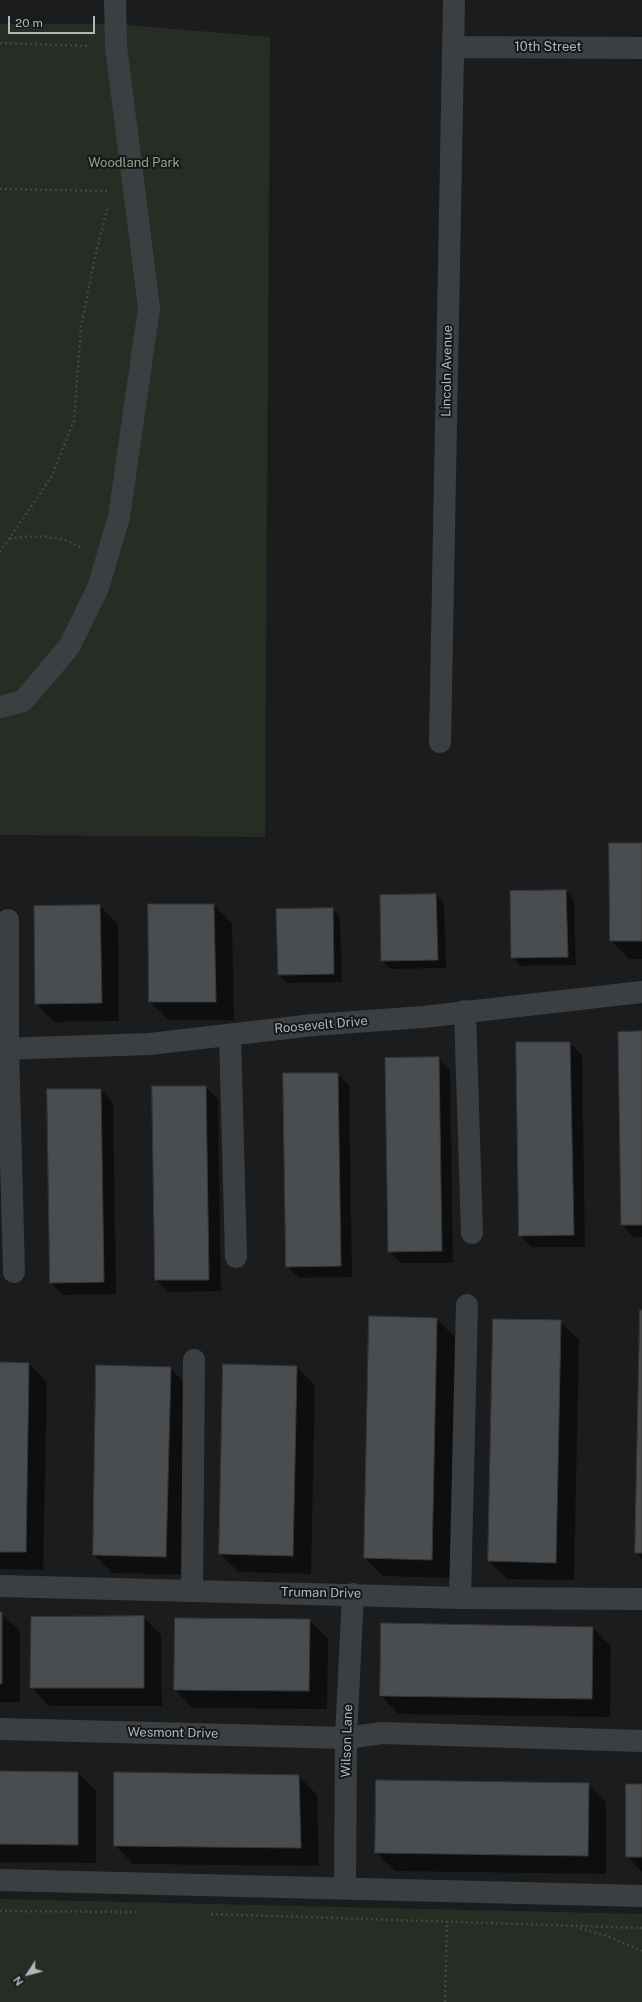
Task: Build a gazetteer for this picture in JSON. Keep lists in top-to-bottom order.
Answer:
{
  "streets": {
    "street": [
      "10th Street",
      "Lincoln Avenue",
      "Roosevelt Drive",
      "Truman Drive",
      "Wesmont Drive",
      "Wilson Lane"
    ]
  },
  "crossings": [
    ["10th Street", "Lincoln Avenue"],
    ["Truman Drive", "Wilson Lane"],
    ["Wesmont Drive", "Wilson Lane"]
  ],
  "parks": ["Woodland Park"],
  "scale_bar": "20 m",
  "north": "bottom left"
}
